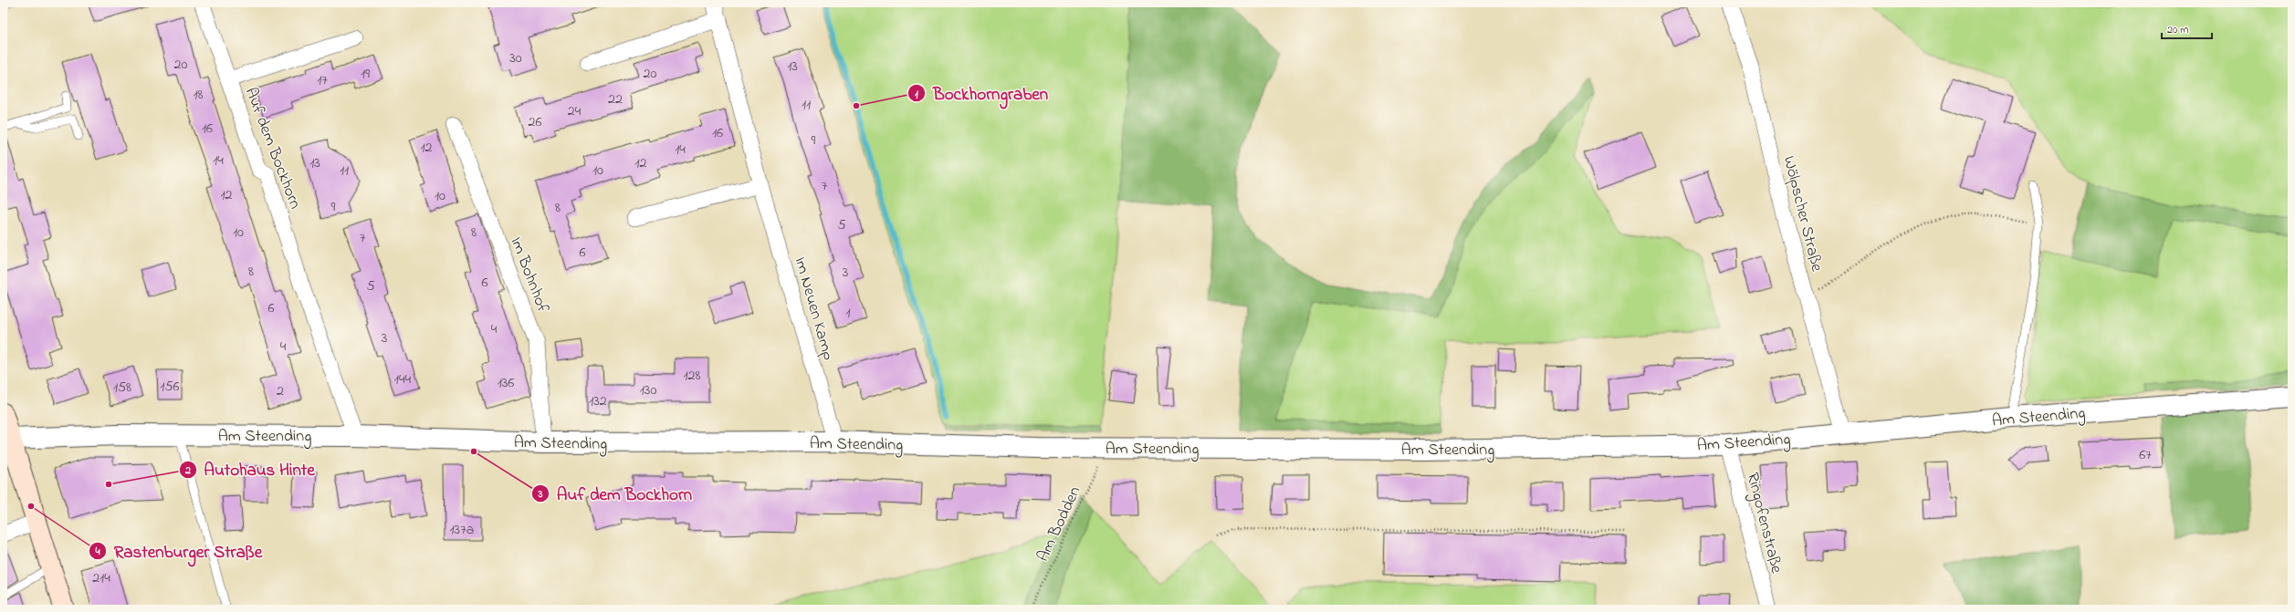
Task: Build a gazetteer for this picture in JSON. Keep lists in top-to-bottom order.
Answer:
{
  "streets": {
    "street": [
      "Auf dem Bockhorn",
      "Wölpscher Straße",
      "Im Bohnhof",
      "Im Neuen Kamp",
      "Am Steending",
      "Ringofenstraße"
    ],
    "path": ["Am Bodden"]
  },
  "crossings": [
    ["Auf dem Bockhorn", "Am Steending"],
    ["Wölpscher Straße", "Am Steending"],
    ["Im Bohnhof", "Am Steending"],
    ["Im Neuen Kamp", "Am Steending"],
    ["Am Steending", "Ringofenstraße"],
    ["Am Steending", "Am Bodden"]
  ],
  "places": [
    "Bockhorngraben",
    "Auf dem Bockhorn",
    "Autohaus Hinte",
    "Rastenburger Straße"
  ],
  "house_numbers": [
    "30",
    "20",
    "13",
    "19",
    "20",
    "17",
    "18",
    "22",
    "11",
    "24",
    "26",
    "16",
    "16",
    "9",
    "12",
    "14",
    "14",
    "13",
    "12",
    "11",
    "10",
    "7",
    "12",
    "10",
    "9",
    "8",
    "5",
    "10",
    "8",
    "7",
    "6",
    "8",
    "3",
    "6",
    "5",
    "6",
    "1",
    "4",
    "3",
    "4",
    "128",
    "144",
    "136",
    "156",
    "158",
    "130",
    "2",
    "132",
    "67",
    "137a",
    "214"
  ],
  "scale_bar": "20 m"
}
